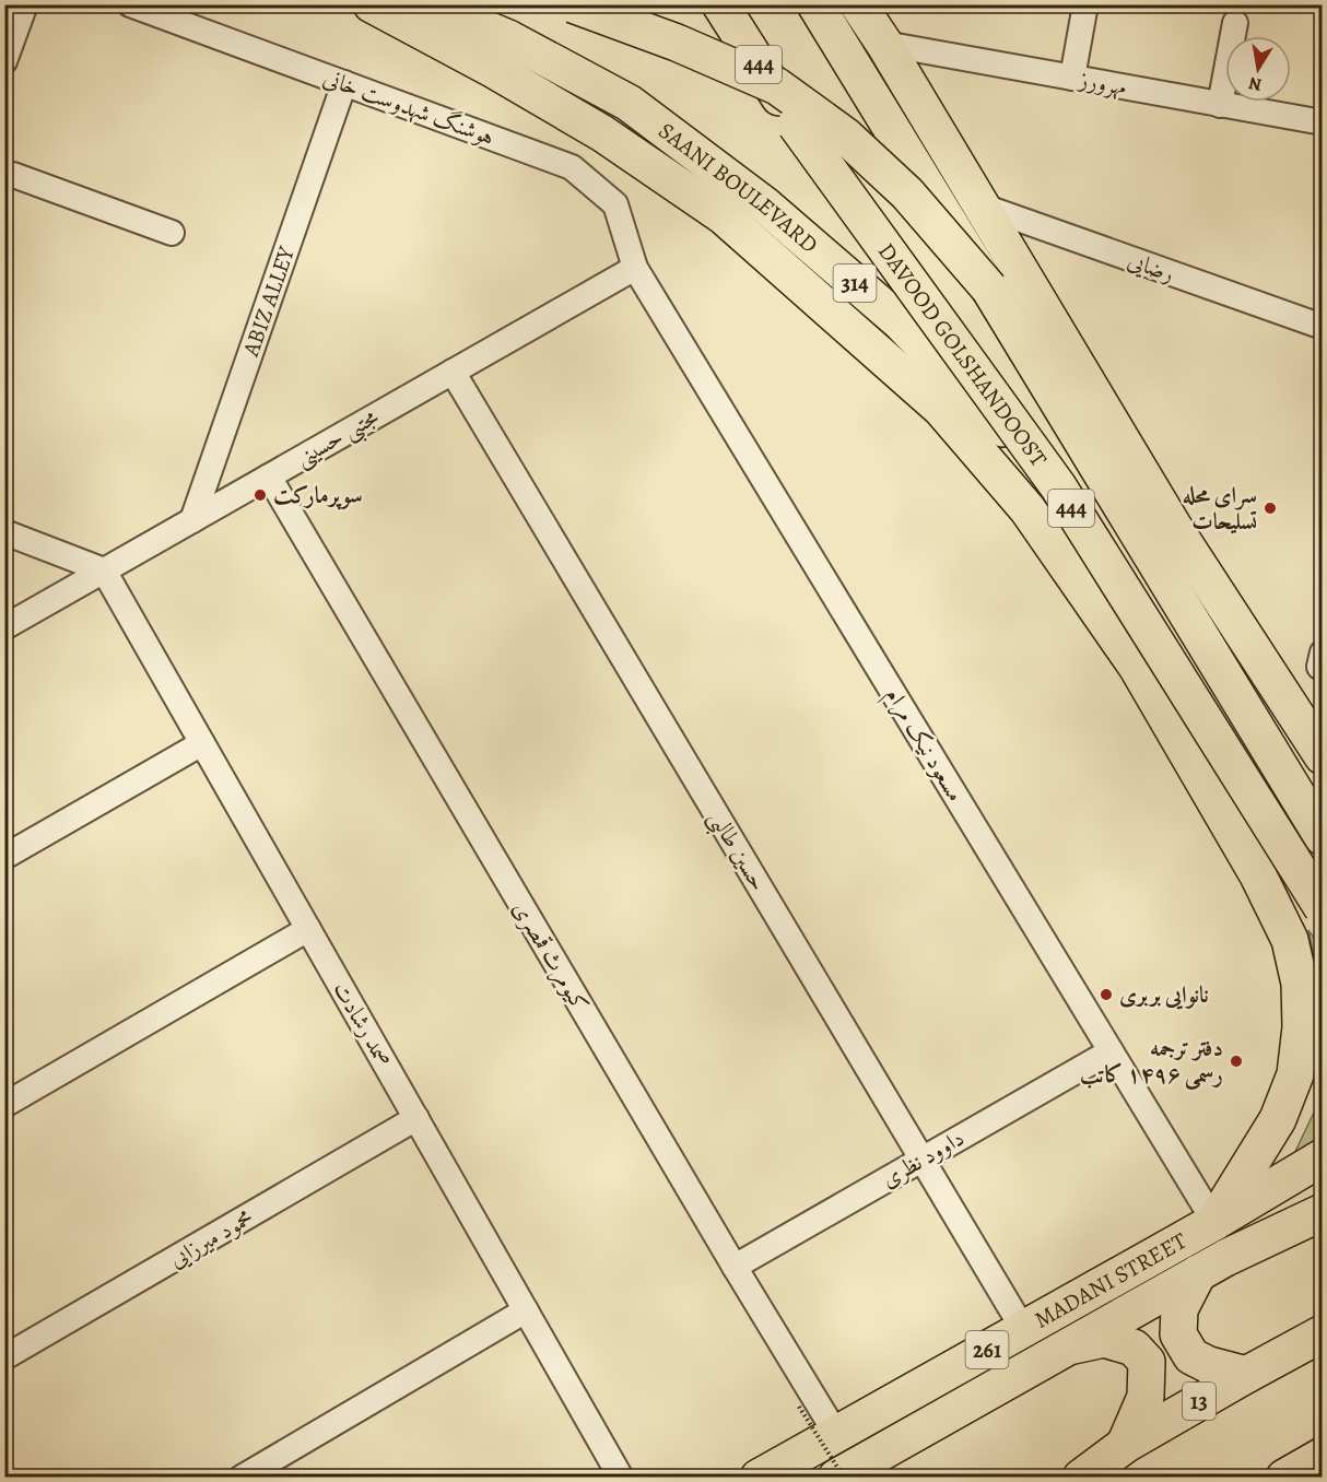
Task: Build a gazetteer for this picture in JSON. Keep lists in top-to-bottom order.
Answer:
{
  "streets": {
    "main road": [
      "444",
      "SAANI BOULEVARD",
      "314",
      "DAVOOD GOLSHANDOOST",
      "MADANI STREET",
      "261",
      "13"
    ],
    "street": [
      "مهرورز",
      "هوشنگ شهدوست خانی",
      "رضایی",
      "ABIZ ALLEY",
      "مجتبی حسینی",
      "مسعود نیک مرام",
      "حسین طالبی",
      "کیومرث قمصری",
      "صمد رشادت",
      "داوود نظری",
      "محمود میرزایی"
    ]
  },
  "crossings": [
    ["هوشنگ شهدوست خانی", "ABIZ ALLEY"],
    ["هوشنگ شهدوست خانی", "مجتبی حسینی"],
    ["هوشنگ شهدوست خانی", "مسعود نیک مرام"],
    ["SAANI BOULEVARD", "DAVOOD GOLSHANDOOST"],
    ["ABIZ ALLEY", "مجتبی حسینی"],
    ["مجتبی حسینی", "مسعود نیک مرام"],
    ["مجتبی حسینی", "حسین طالبی"],
    ["مجتبی حسینی", "کیومرث قمصری"],
    ["مجتبی حسینی", "صمد رشادت"],
    ["مسعود نیک مرام", "داوود نظری"],
    ["مسعود نیک مرام", "MADANI STREET"],
    ["حسین طالبی", "داوود نظری"],
    ["حسین طالبی", "MADANI STREET"],
    ["کیومرث قمصری", "داوود نظری"],
    ["کیومرث قمصری", "MADANI STREET"],
    ["صمد رشادت", "محمود میرزایی"]
  ],
  "places": [
    "سوپرمارکت",
    "سرای محله تسلیحات",
    "نانوایی بربری",
    "دفتر ترجمه رسمی ۱۴۹۶ کاتب"
  ],
  "north": "bottom"
}
